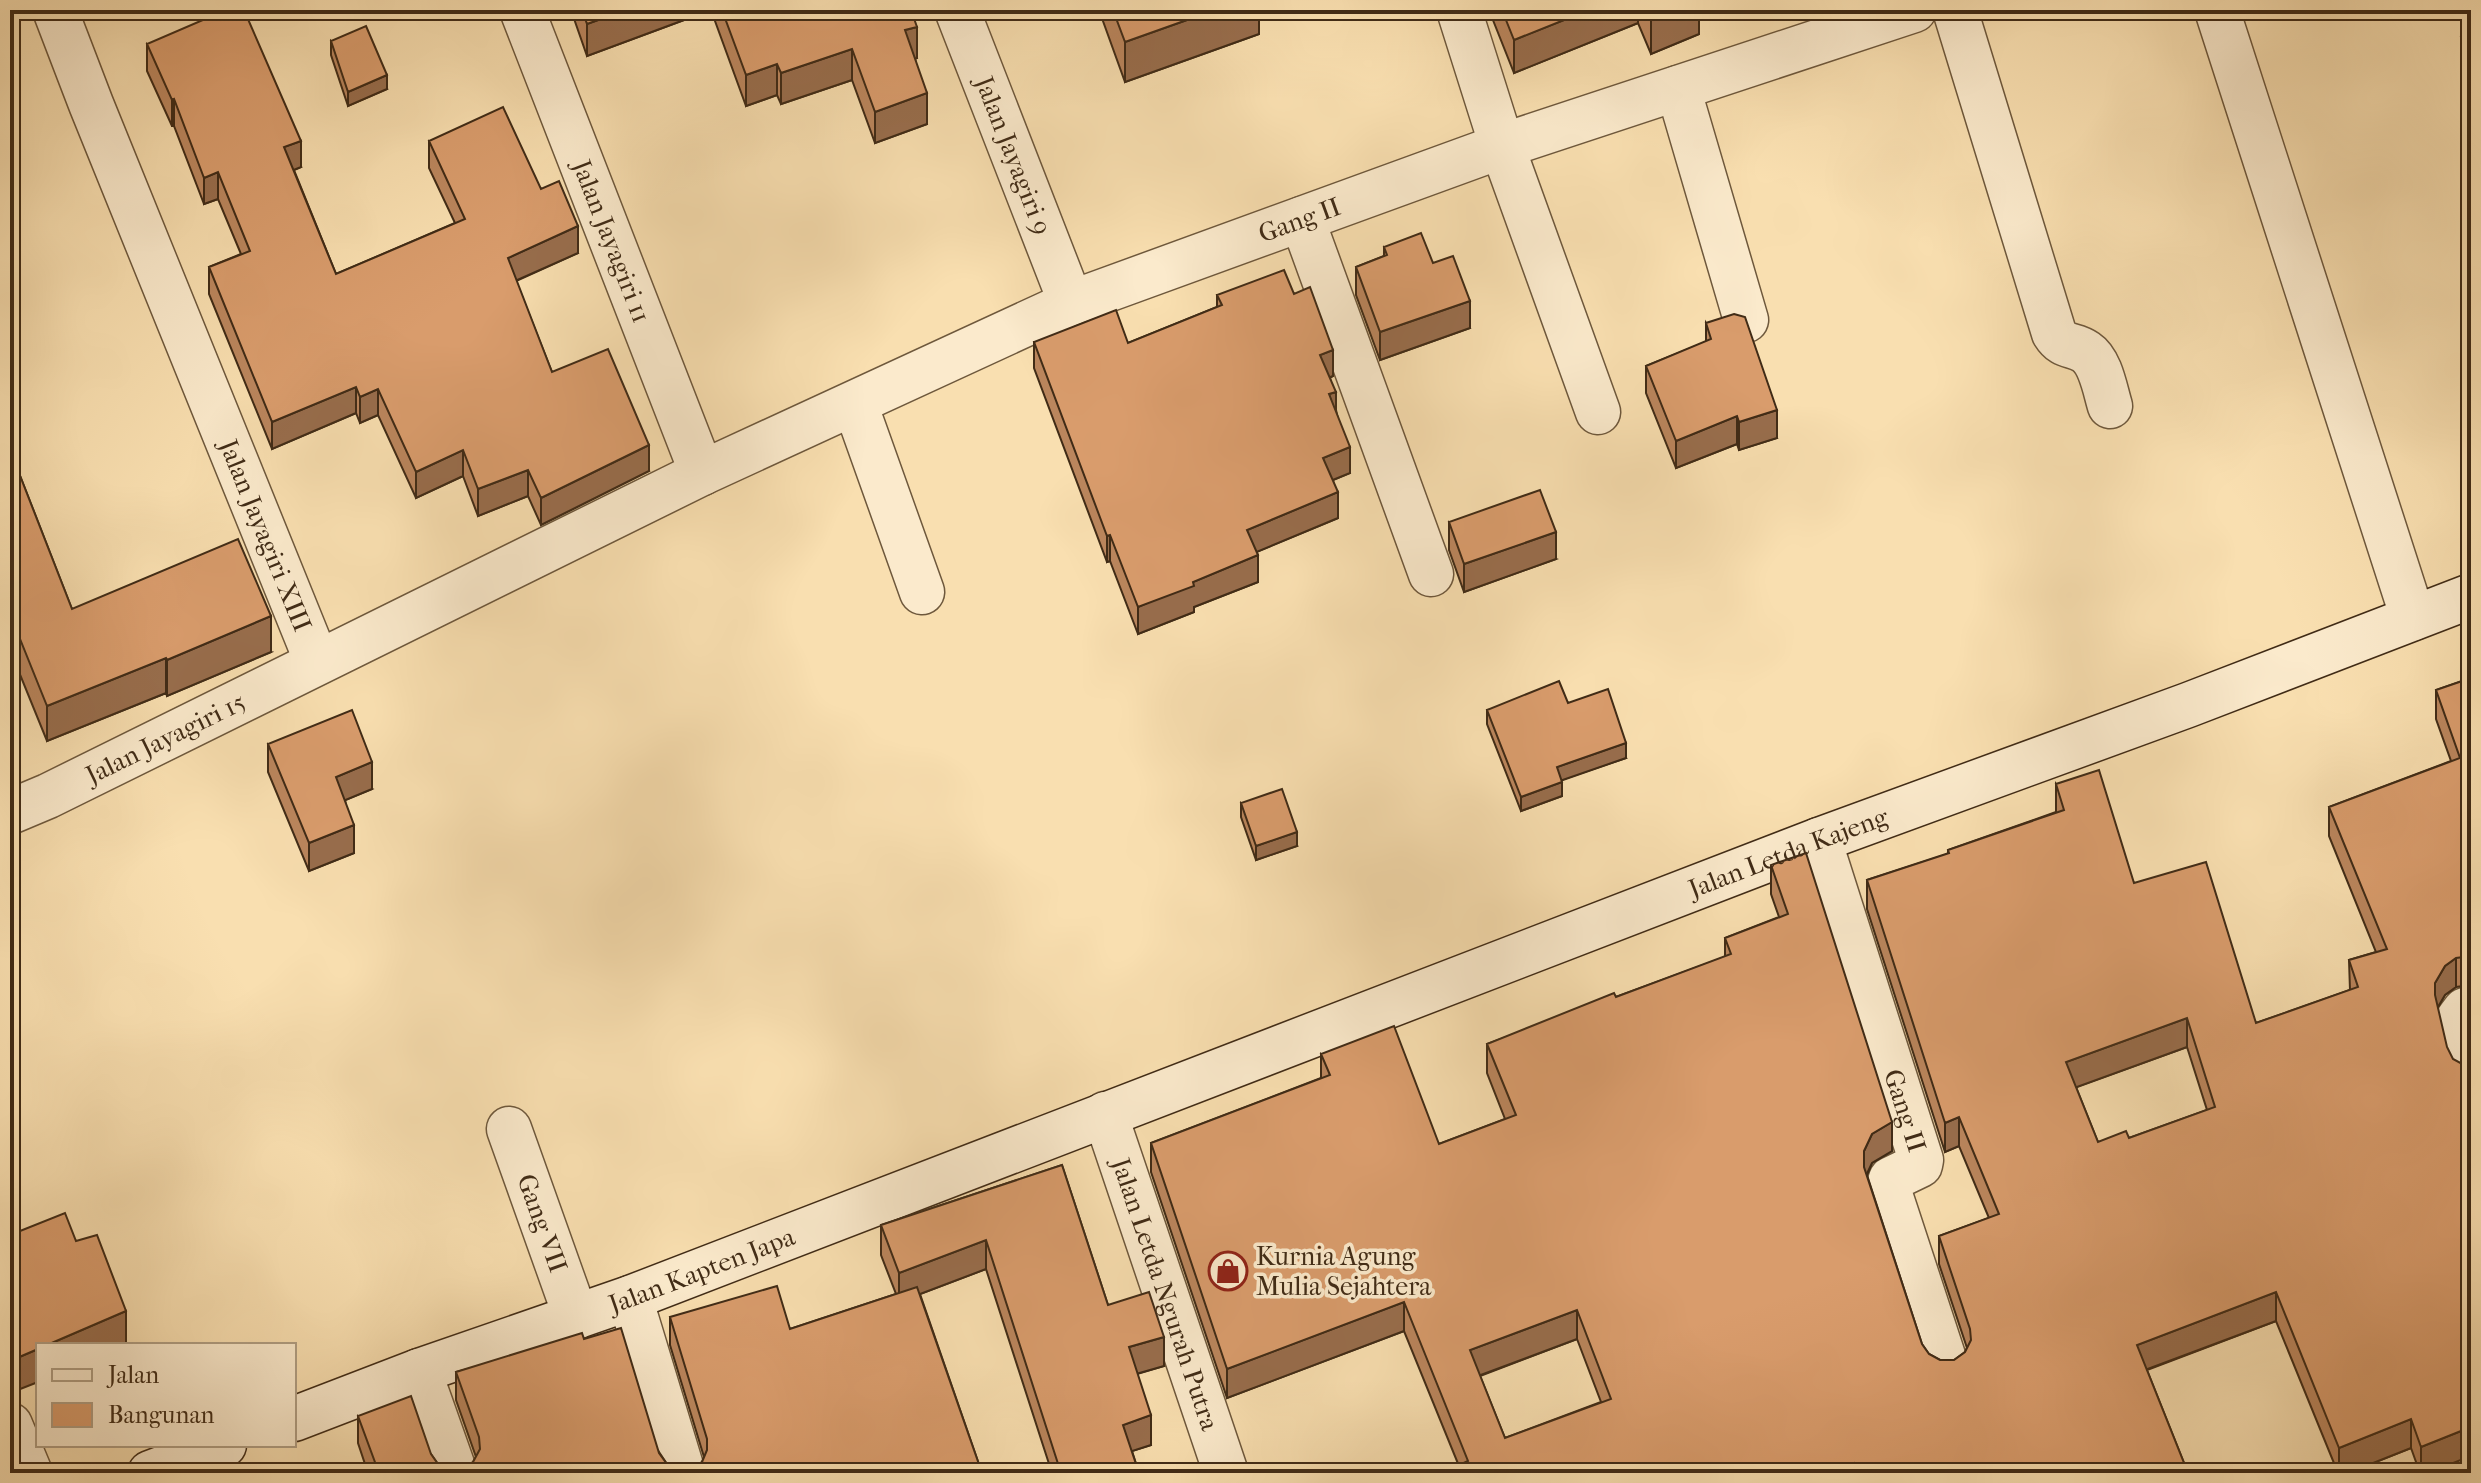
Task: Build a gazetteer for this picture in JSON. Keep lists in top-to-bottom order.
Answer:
{
  "streets": {
    "street": [
      "Jalan Jayagiri 9",
      "Gang II",
      "Jalan Jayagiri 11",
      "Jalan Jayagiri XIII",
      "Jalan Jayagiri 15",
      "Jalan Letda Kajeng",
      "Gang VII",
      "Jalan Kapten Japa",
      "Jalan Letda Ngurah Putra"
    ]
  },
  "crossings": [
    ["Jalan Jayagiri 9", "Gang II"],
    ["Gang II", "Jalan Jayagiri 11"],
    ["Gang II", "Jalan Jayagiri XIII"],
    ["Gang II", "Jalan Letda Kajeng"],
    ["Jalan Jayagiri 11", "Jalan Jayagiri XIII"],
    ["Jalan Jayagiri XIII", "Jalan Jayagiri 15"],
    ["Jalan Letda Kajeng", "Jalan Kapten Japa"],
    ["Jalan Letda Kajeng", "Jalan Letda Ngurah Putra"],
    ["Gang VII", "Jalan Kapten Japa"],
    ["Jalan Kapten Japa", "Jalan Letda Ngurah Putra"]
  ],
  "places": {
    "shop": ["Kurnia Agung Mulia Sejahtera"]
  },
  "legend": ["Jalan", "Bangunan"]
}
